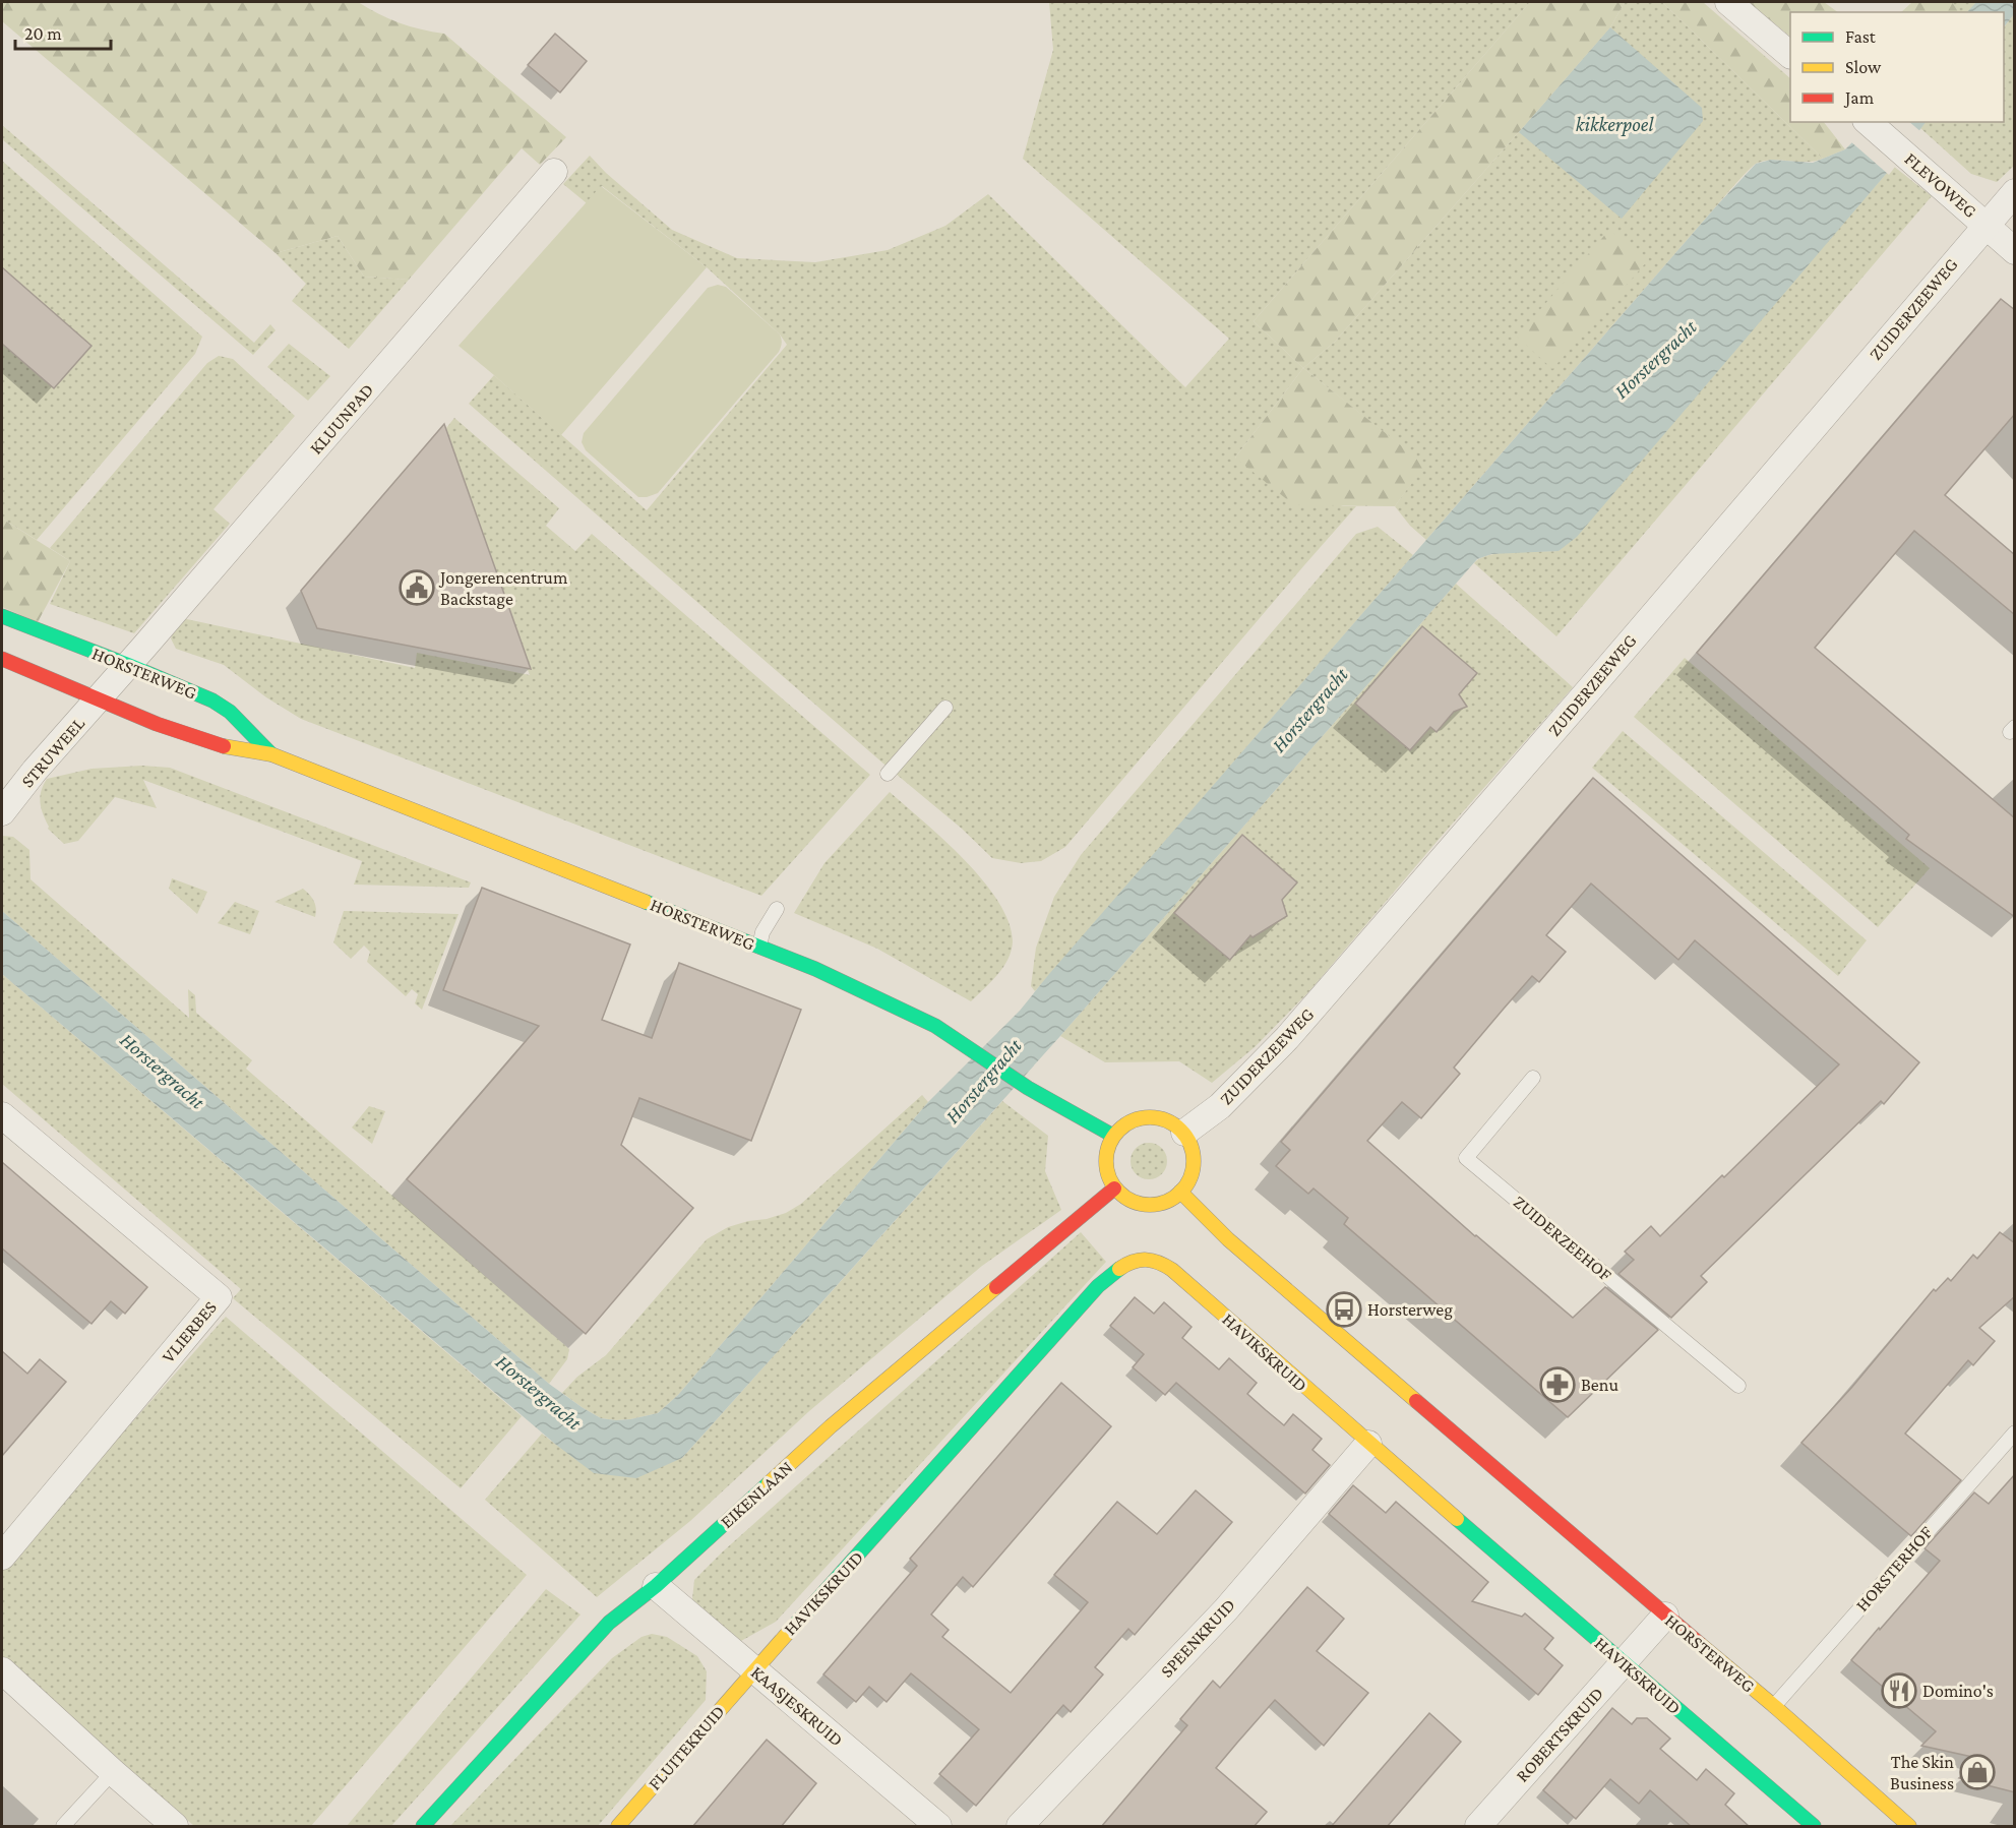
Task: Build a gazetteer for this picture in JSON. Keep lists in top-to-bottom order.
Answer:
{
  "streets": {
    "street": [
      "FLEVOWEG",
      "ZUIDERZEEWEG",
      "KLUUNPAD",
      "HORSTERWEG",
      "STRUWEEL",
      "VLIERBES",
      "HAVIKSKRUID",
      "EIKENLAAN",
      "SPEENKRUID",
      "KAASJESKRUID",
      "ROBERTSKRUID",
      "FLUITEKRUID"
    ],
    "lane": ["ZUIDERZEEHOF", "HORSTERHOF"]
  },
  "crossings": [
    ["FLEVOWEG", "ZUIDERZEEWEG"],
    ["ZUIDERZEEWEG", "HORSTERWEG"],
    ["ZUIDERZEEWEG", "EIKENLAAN"],
    ["KLUUNPAD", "HORSTERWEG"],
    ["KLUUNPAD", "STRUWEEL"],
    ["HORSTERWEG", "STRUWEEL"],
    ["HORSTERWEG", "EIKENLAAN"],
    ["HORSTERWEG", "HORSTERHOF"],
    ["HORSTERWEG", "ROBERTSKRUID"],
    ["HAVIKSKRUID", "SPEENKRUID"],
    ["HAVIKSKRUID", "KAASJESKRUID"],
    ["HAVIKSKRUID", "ROBERTSKRUID"],
    ["HAVIKSKRUID", "FLUITEKRUID"],
    ["EIKENLAAN", "KAASJESKRUID"],
    ["KAASJESKRUID", "FLUITEKRUID"]
  ],
  "water": ["kikkerpoel", "Horstergracht"],
  "places": {
    "public building": ["Jongerencentrum Backstage"],
    "bus stop": ["Horsterweg"],
    "pharmacy": ["Benu"],
    "restaurant": ["Domino's"],
    "shop": ["The Skin Business"]
  },
  "legend": ["Fast", "Slow", "Jam"],
  "scale_bar": "20 m"
}
